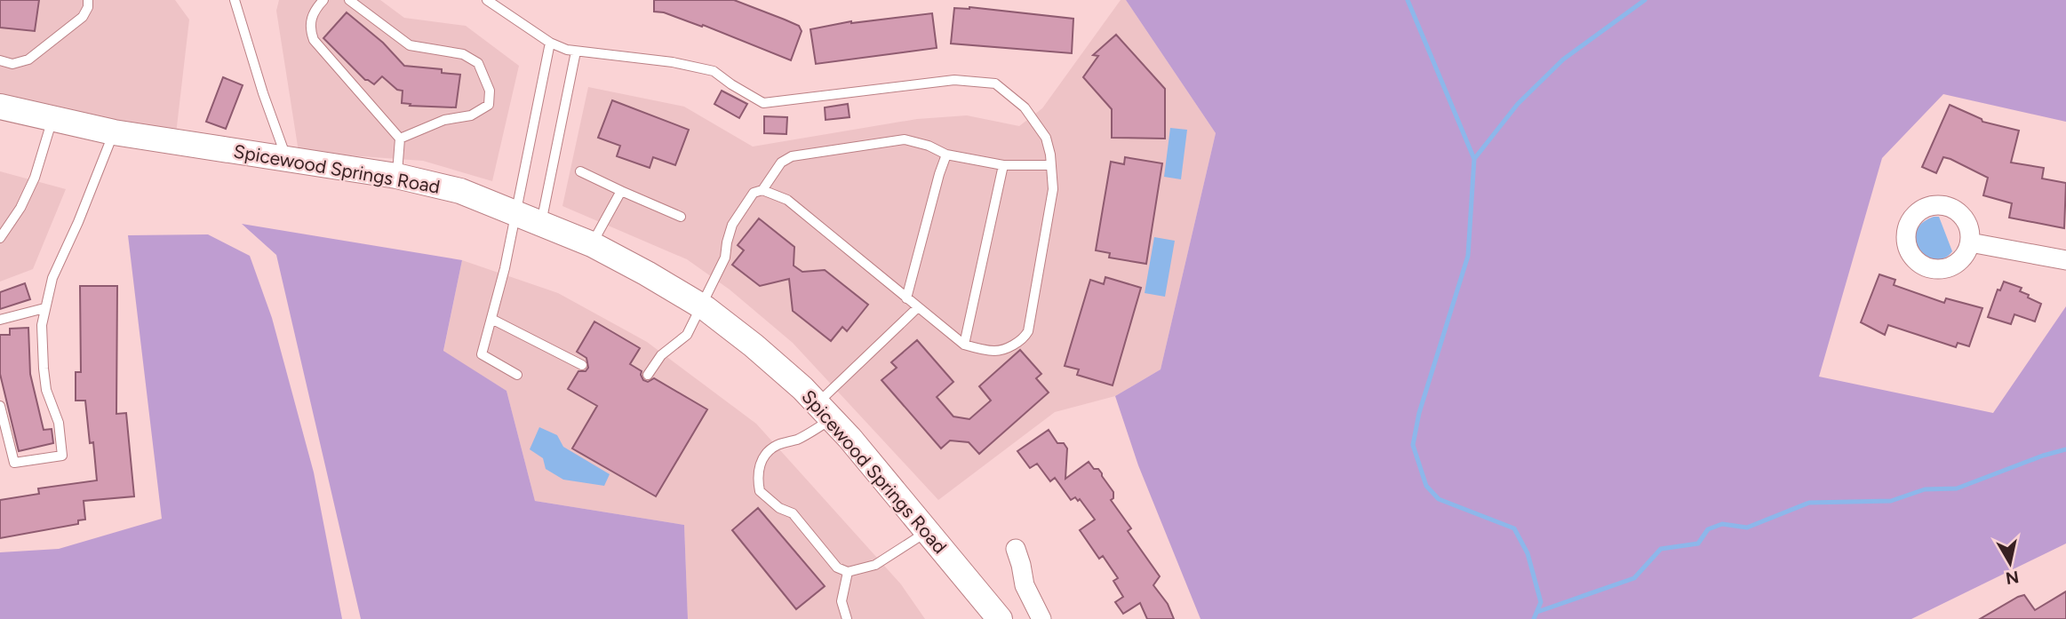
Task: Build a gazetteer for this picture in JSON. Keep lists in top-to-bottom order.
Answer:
{
  "streets": {
    "main road": ["Spicewood Springs Road"]
  },
  "north": "bottom"
}
